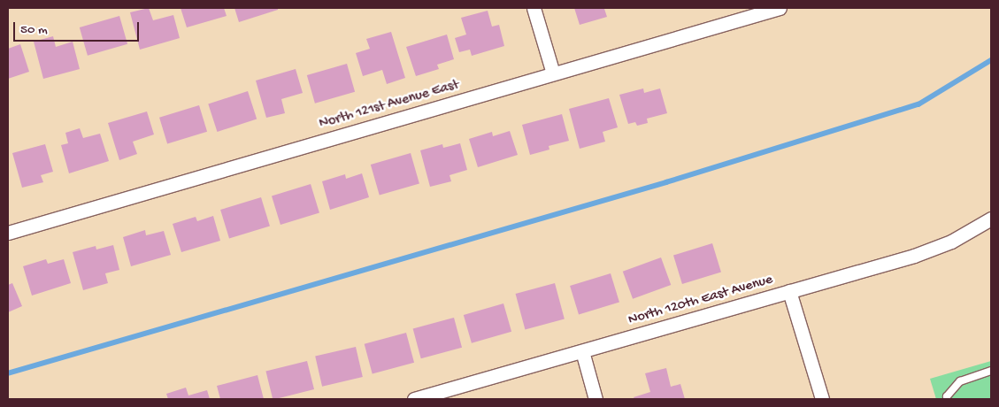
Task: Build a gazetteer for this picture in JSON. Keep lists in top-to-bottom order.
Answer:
{
  "streets": {
    "street": ["North 121st Avenue East", "North 120th East Avenue"]
  },
  "scale_bar": "50 m"
}
